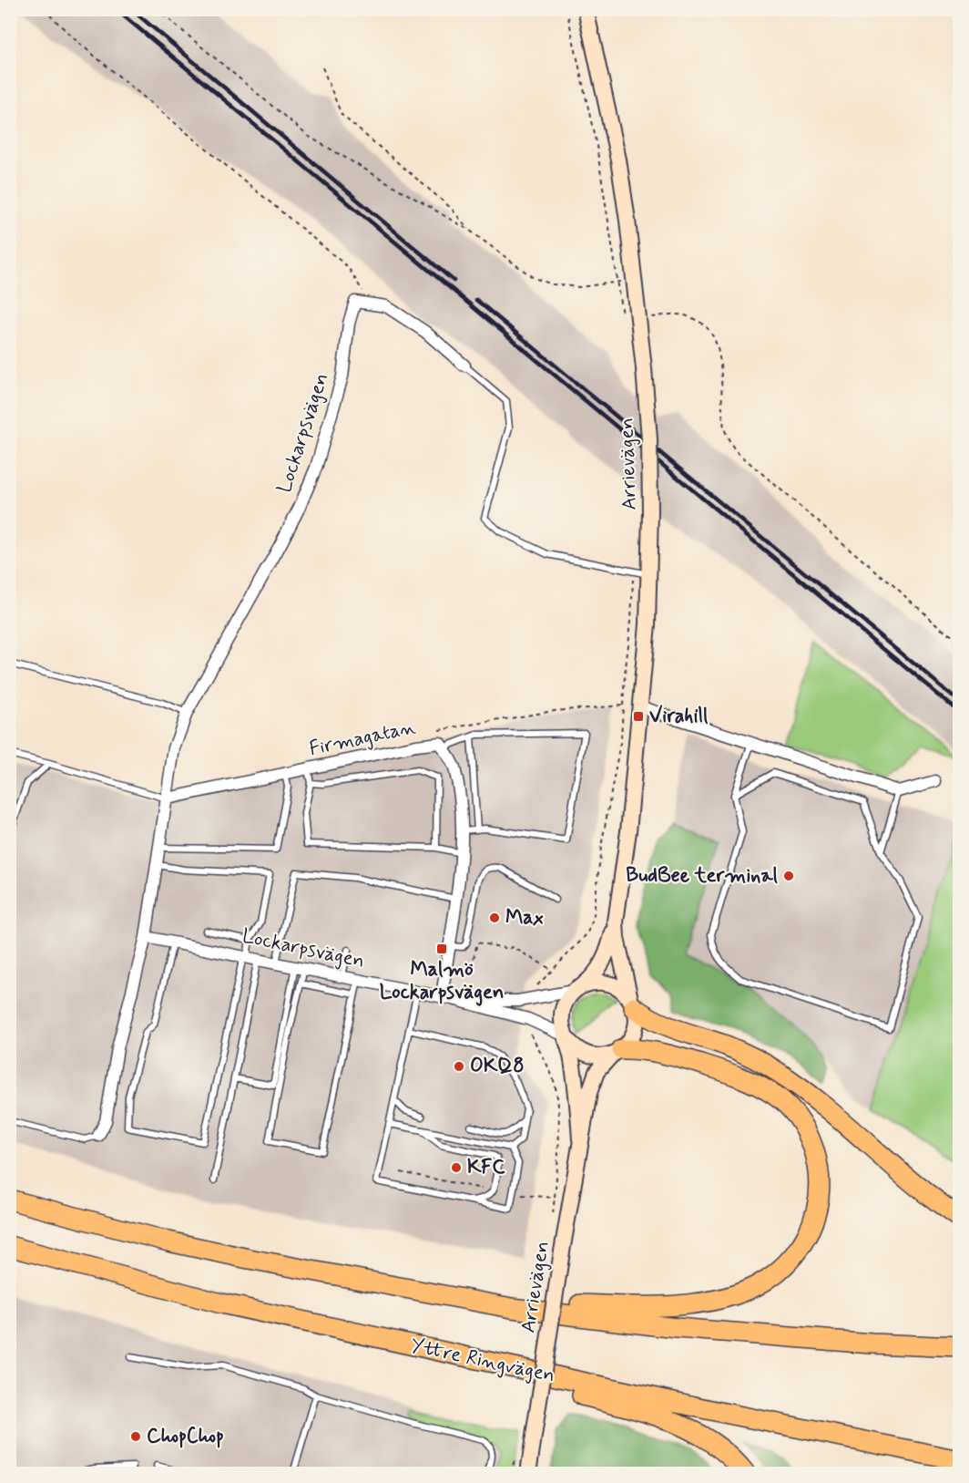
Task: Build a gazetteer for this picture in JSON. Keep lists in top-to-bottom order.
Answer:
{
  "streets": {
    "highway": ["Yttre Ringvägen"],
    "main road": ["Arrievägen"],
    "street": ["Lockarpsvägen", "Firmagatan"]
  },
  "crossings": [
    ["Lockarpsvägen", "Arrievägen"],
    ["Lockarpsvägen", "Firmagatan"]
  ],
  "places": {
    "transit": ["Virahill", "Malmö Lockarpsvägen"],
    "other": [
      "BudBee terminal",
      "Max",
      "OKQ8",
      "KFC",
      "ChopChop"
    ]
  }
}
